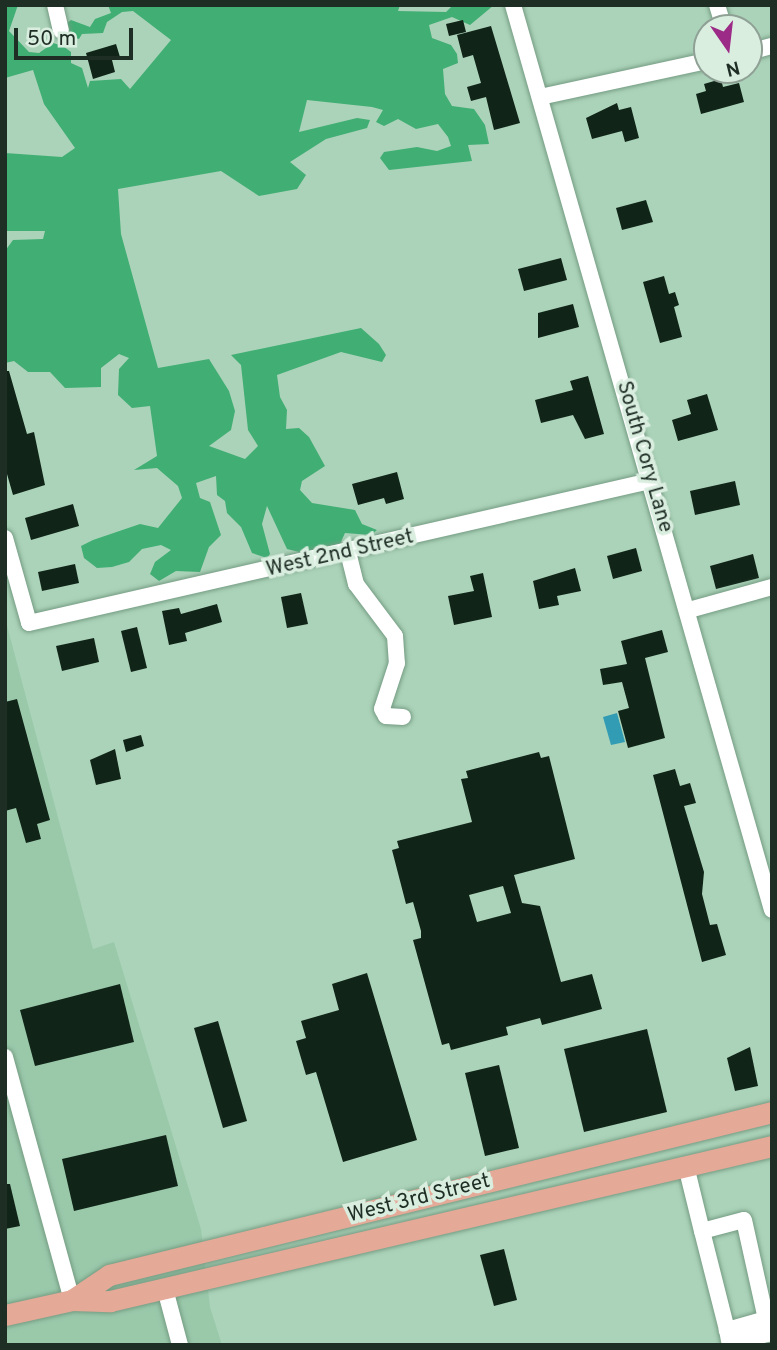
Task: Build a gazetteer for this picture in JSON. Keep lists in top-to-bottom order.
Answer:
{
  "streets": {
    "main road": ["West 3rd Street"],
    "street": ["South Cory Lane", "West 2nd Street"]
  },
  "crossings": [
    ["South Cory Lane", "West 2nd Street"]
  ],
  "scale_bar": "50 m",
  "north": "bottom"
}
